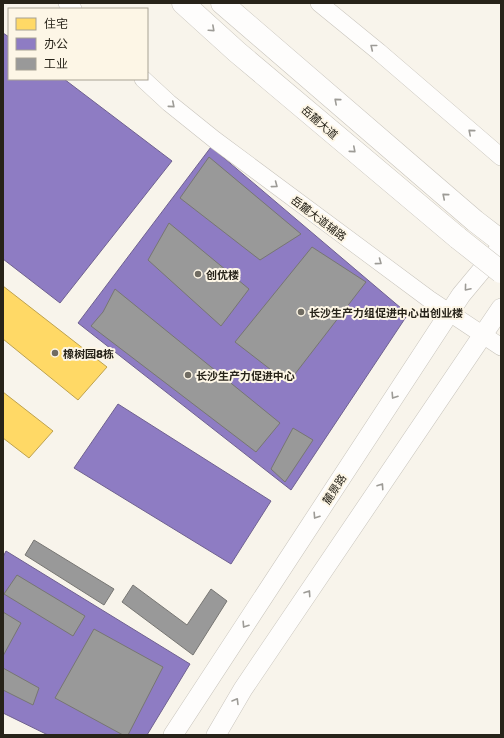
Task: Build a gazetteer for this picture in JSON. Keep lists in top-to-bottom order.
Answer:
{
  "streets": {
    "highway": ["岳麓大道"],
    "main road": ["岳麓大道辅路", "麓景路"]
  },
  "crossings": [
    ["岳麓大道辅路", "麓景路"]
  ],
  "one_way": ["岳麓大道辅路"],
  "places": [
    "创优楼",
    "长沙生产力组促进中心出创业楼",
    "橡树园8栋",
    "长沙生产力促进中心"
  ],
  "legend": ["住宅", "办公", "工业"]
}
